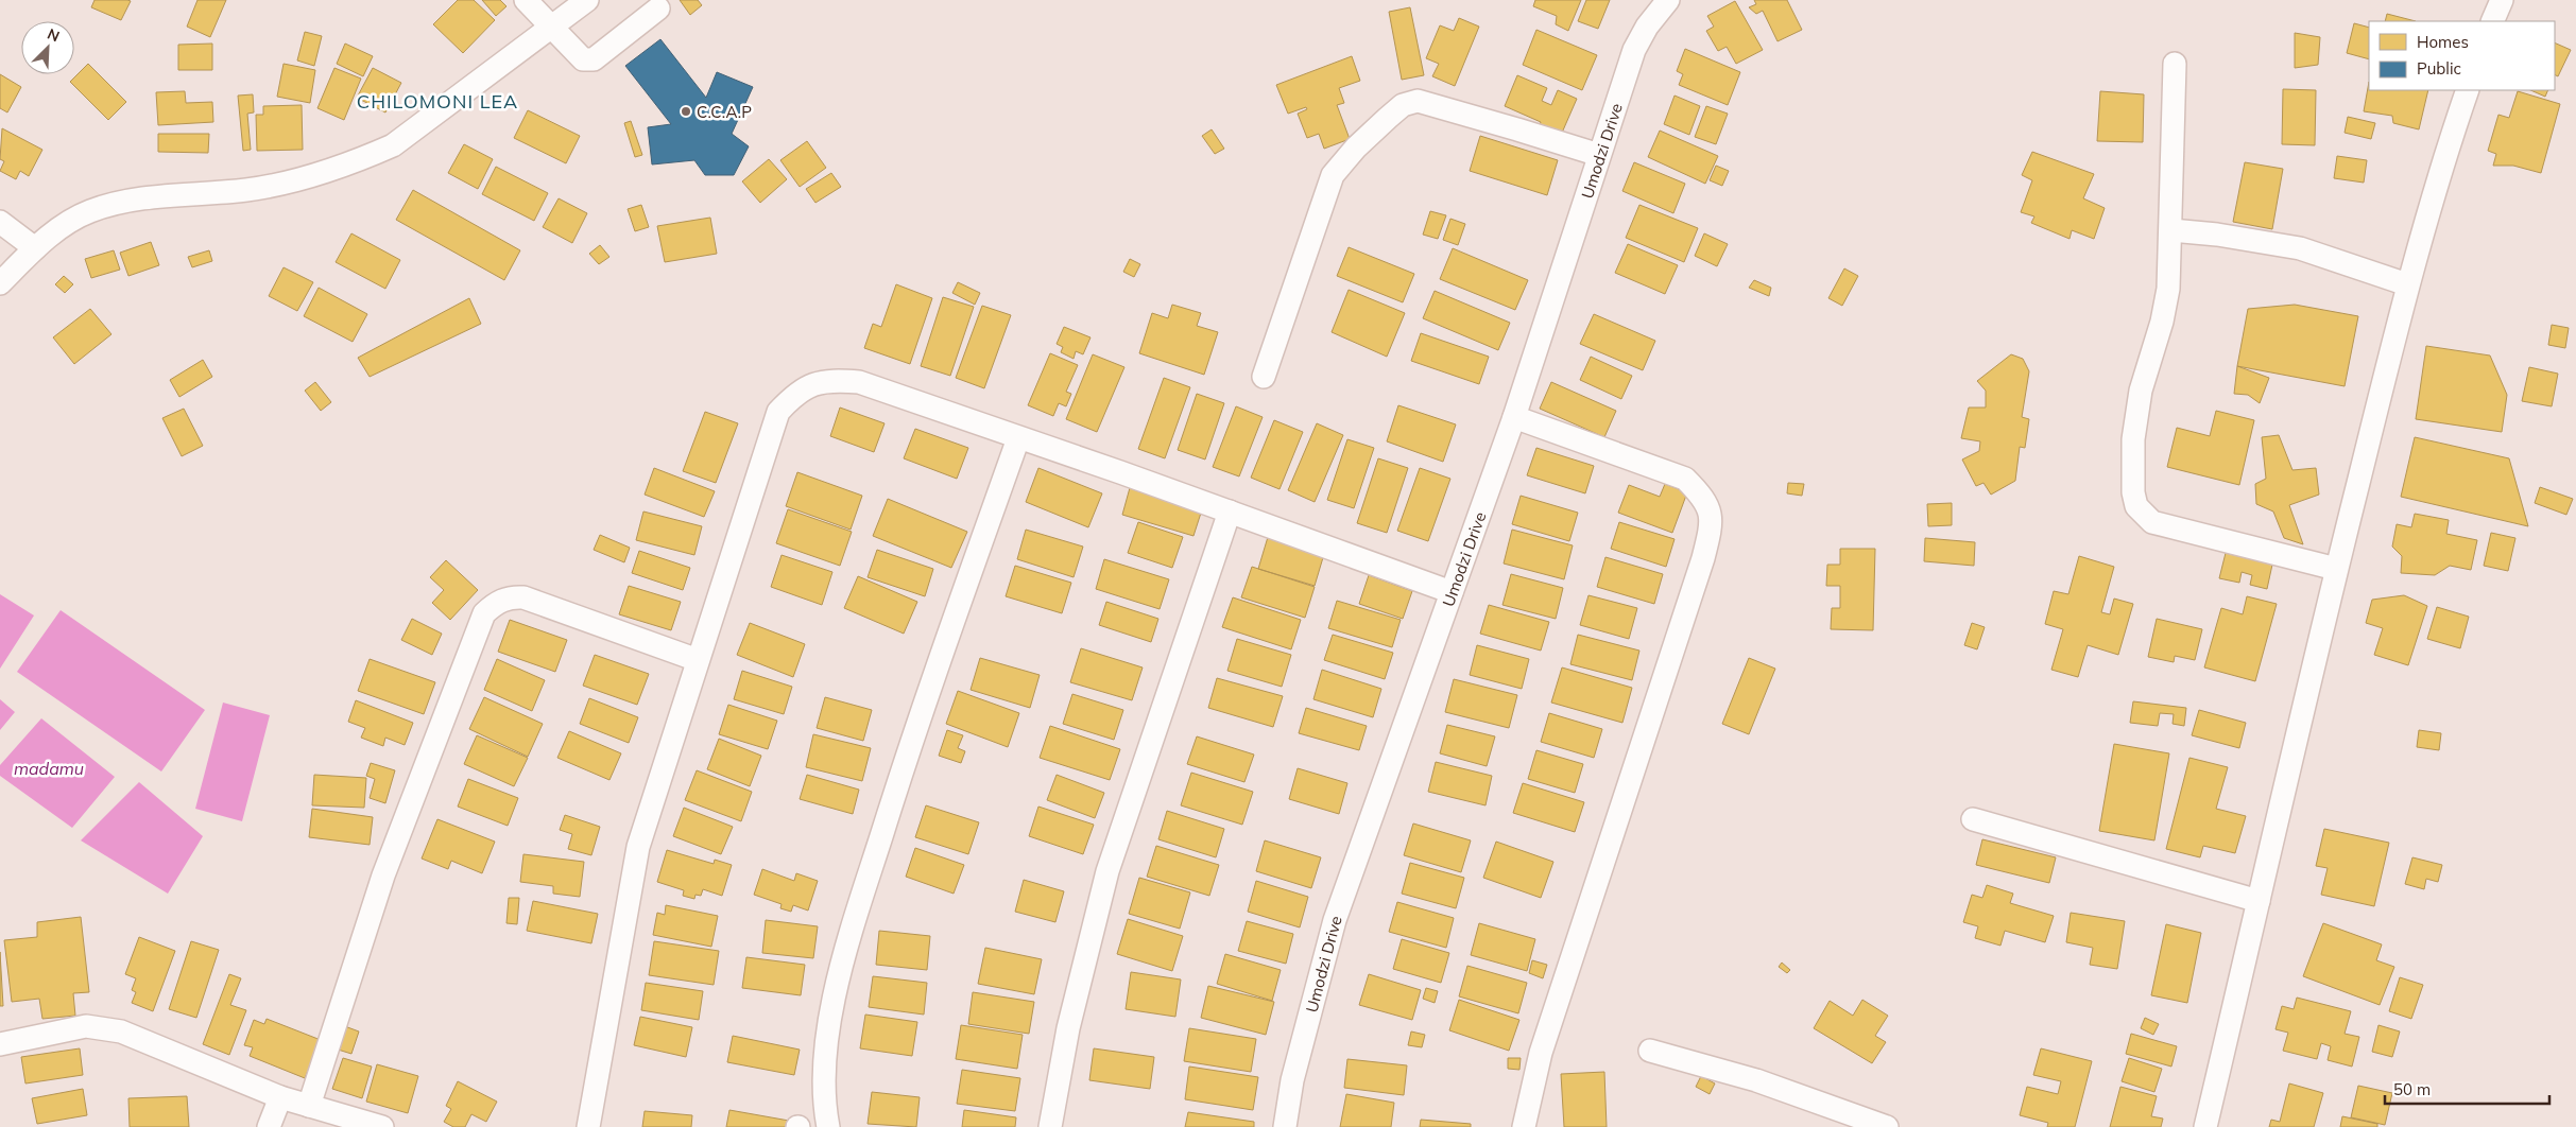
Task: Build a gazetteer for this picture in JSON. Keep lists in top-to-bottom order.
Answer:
{
  "streets": {
    "street": ["Umodzi Drive"]
  },
  "districts": ["CHILOMONI LEA"],
  "water": ["madamu"],
  "places": ["C.C.A.P"],
  "legend": ["Homes", "Public"],
  "scale_bar": "50 m",
  "north": "top right"
}
